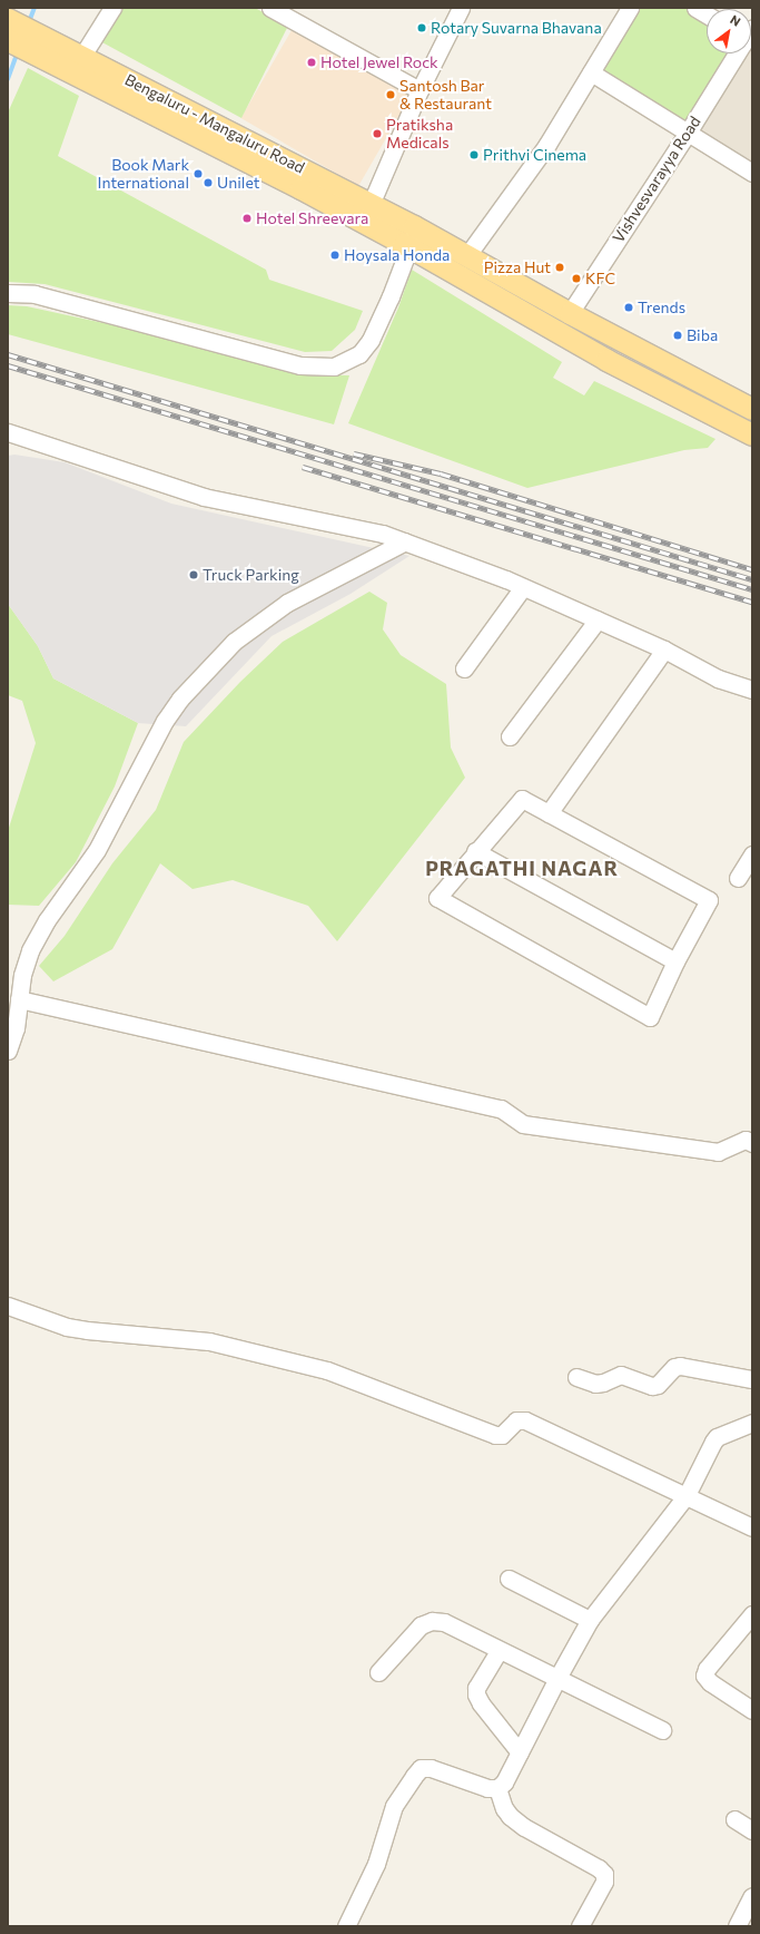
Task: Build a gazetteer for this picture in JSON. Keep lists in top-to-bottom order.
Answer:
{
  "streets": {
    "main road": ["Bengaluru - Mangaluru Road"],
    "street": ["Vishvesvarayya Road"]
  },
  "districts": ["PRAGATHI NAGAR"],
  "places": [
    "Rotary Suvarna Bhavana",
    "Hotel Jewel Rock",
    "Santosh Bar & Restaurant",
    "Pratiksha Medicals",
    "Prithvi Cinema",
    "Book Mark International",
    "Unilet",
    "Hotel Shreevara",
    "Hoysala Honda",
    "Pizza Hut",
    "KFC",
    "Trends",
    "Biba",
    "Truck Parking"
  ],
  "north": "top right"
}
